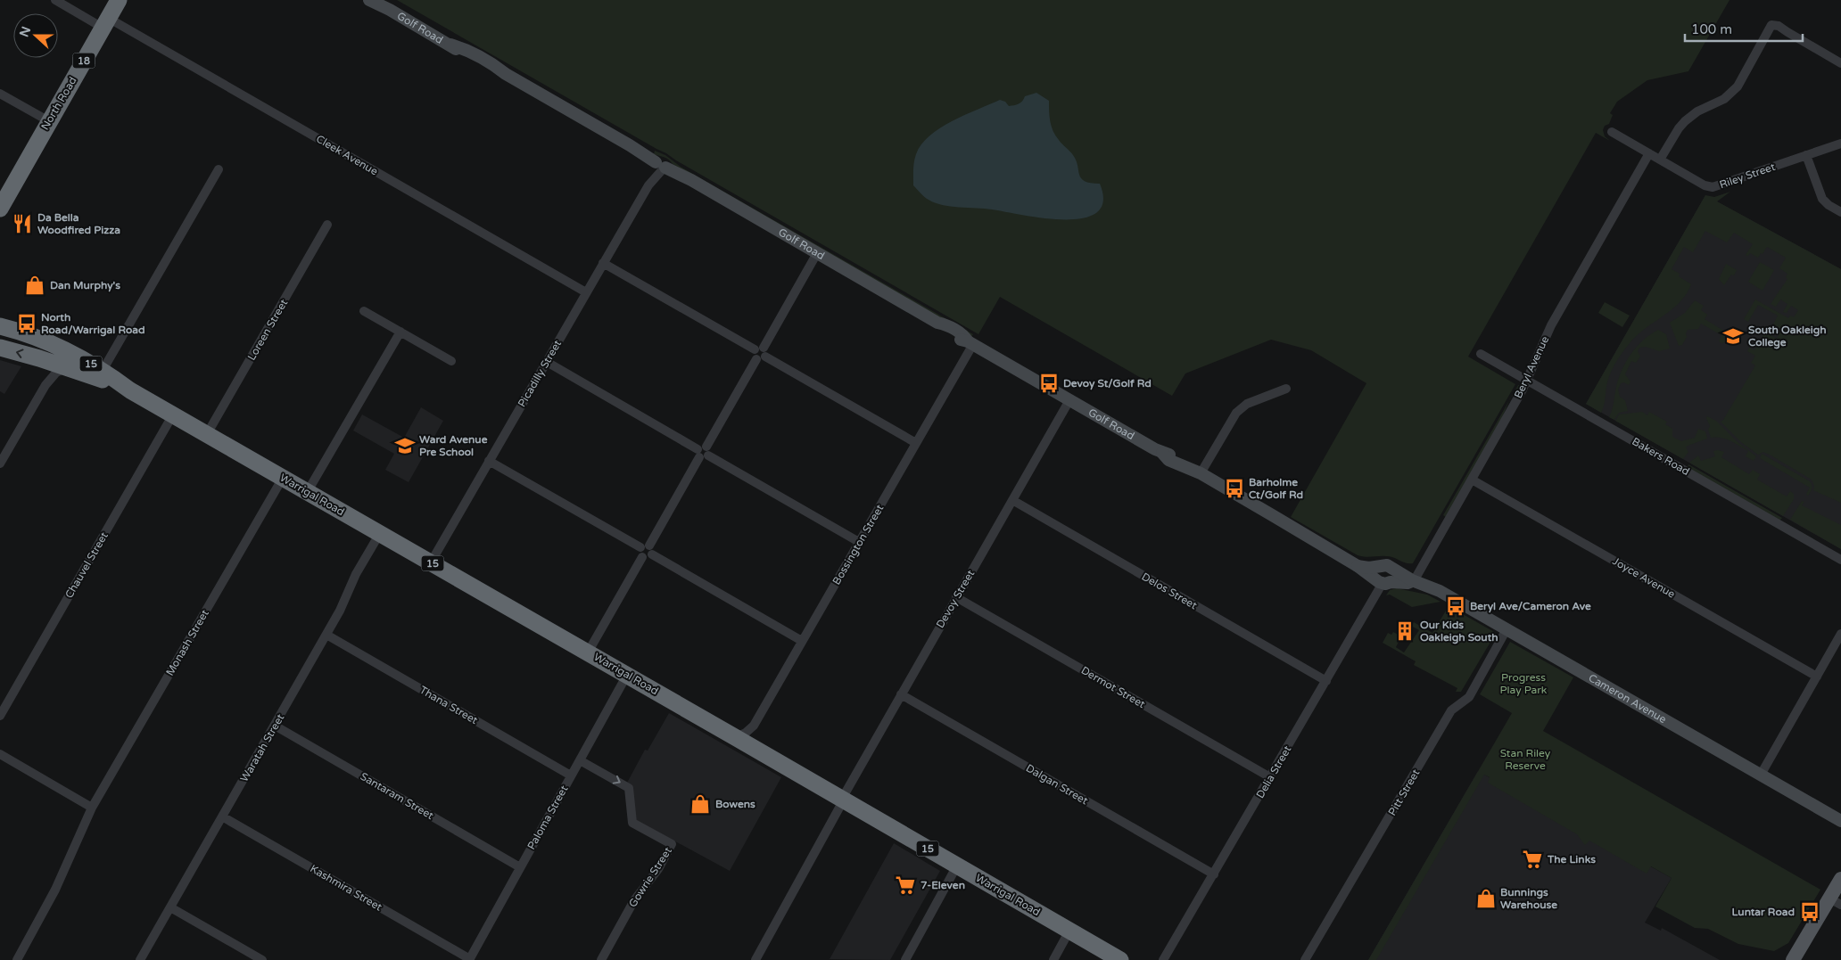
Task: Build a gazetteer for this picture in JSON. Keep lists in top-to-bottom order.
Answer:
{
  "streets": {
    "highway": [
      "18",
      "North Road",
      "15",
      "Warrigal Road"
    ],
    "street": [
      "Golf Road",
      "Cleek Avenue",
      "Riley Street",
      "Loreen Street",
      "Beryl Avenue",
      "Picadilly Street",
      "Bakers Road",
      "Bossington Street",
      "Chauvel Street",
      "Joyce Avenue",
      "Delos Street",
      "Devoy Street",
      "Monash Street",
      "Dermot Street",
      "Cameron Avenue",
      "Thana Street",
      "Waratah Street",
      "Delia Street",
      "Dalgan Street",
      "Pitt Street",
      "Santaram Street",
      "Paloma Street",
      "Gowrie Street",
      "Kashmira Street"
    ]
  },
  "crossings": [
    ["Golf Road", "Picadilly Street"],
    ["Golf Road", "Bossington Street"],
    ["Golf Road", "Devoy Street"],
    ["Golf Road", "Cameron Avenue"],
    ["Golf Road", "Delia Street"],
    ["North Road", "Cleek Avenue"],
    ["Cleek Avenue", "Picadilly Street"],
    ["Riley Street", "Beryl Avenue"],
    ["Loreen Street", "Warrigal Road"],
    ["Beryl Avenue", "Bakers Road"],
    ["Beryl Avenue", "Joyce Avenue"],
    ["Beryl Avenue", "Cameron Avenue"],
    ["Picadilly Street", "Warrigal Road"],
    ["Warrigal Road", "Bossington Street"],
    ["Warrigal Road", "Chauvel Street"],
    ["Warrigal Road", "Devoy Street"],
    ["Warrigal Road", "Monash Street"],
    ["Warrigal Road", "Waratah Street"],
    ["Warrigal Road", "Paloma Street"],
    ["Delos Street", "Devoy Street"],
    ["Delos Street", "Delia Street"],
    ["Devoy Street", "Dermot Street"],
    ["Devoy Street", "Dalgan Street"],
    ["Dermot Street", "Delia Street"],
    ["Cameron Avenue", "Delia Street"],
    ["Cameron Avenue", "Pitt Street"],
    ["Thana Street", "Waratah Street"],
    ["Thana Street", "Paloma Street"],
    ["Waratah Street", "Santaram Street"],
    ["Waratah Street", "Kashmira Street"],
    ["Delia Street", "Dalgan Street"],
    ["Santaram Street", "Paloma Street"],
    ["Paloma Street", "Gowrie Street"],
    ["Paloma Street", "Kashmira Street"]
  ],
  "parks": ["Progress Play Park", "Stan Riley Reserve"],
  "places": {
    "restaurant": ["Da Bella Woodfired Pizza"],
    "shop": ["Dan Murphy's", "Bowens", "Bunnings Warehouse"],
    "bus stop": [
      "North Road/Warrigal Road",
      "Devoy St/Golf Rd",
      "Barholme Ct/Golf Rd",
      "Beryl Ave/Cameron Ave",
      "Luntar Road"
    ],
    "school or university": ["South Oakleigh College", "Ward Avenue Pre School"],
    "building": ["Our Kids Oakleigh South"],
    "supermarket": ["The Links", "7-Eleven"]
  },
  "scale_bar": "100 m",
  "north": "left"
}
